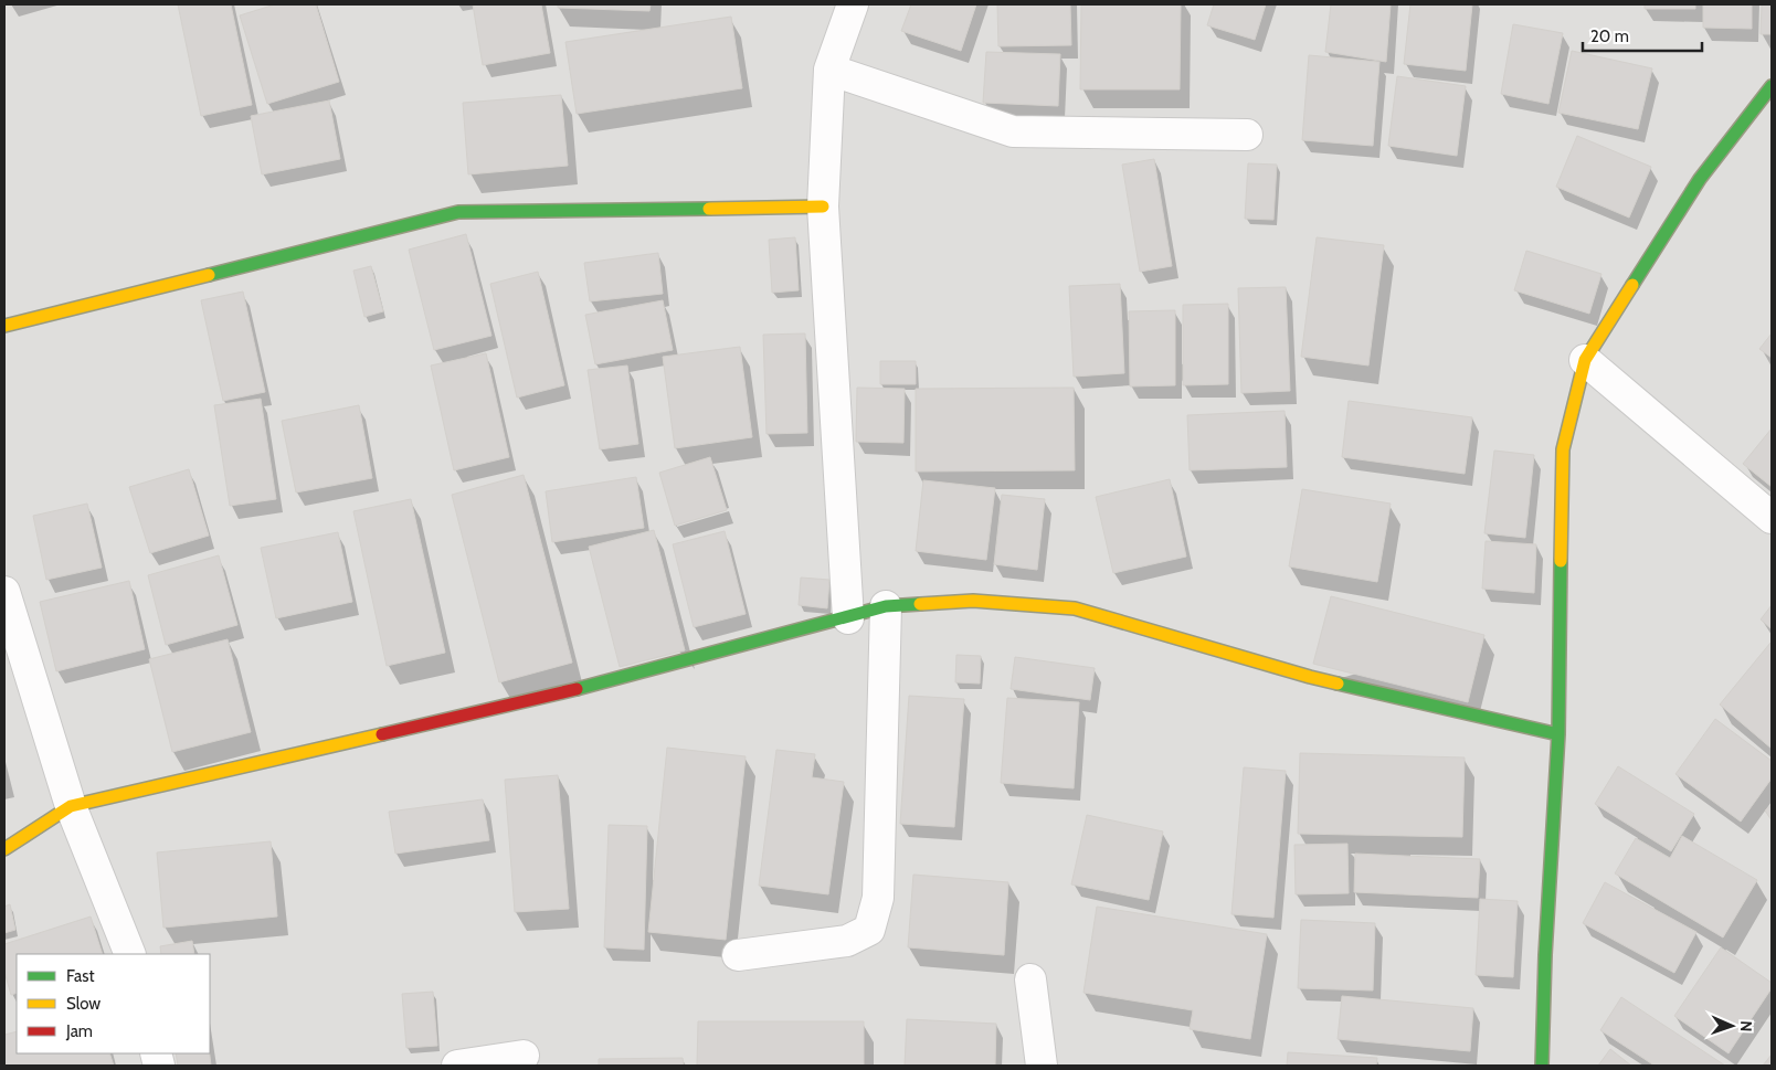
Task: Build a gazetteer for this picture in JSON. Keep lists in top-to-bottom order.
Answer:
{
  "legend": ["Fast", "Slow", "Jam"],
  "scale_bar": "20 m",
  "north": "right"
}
